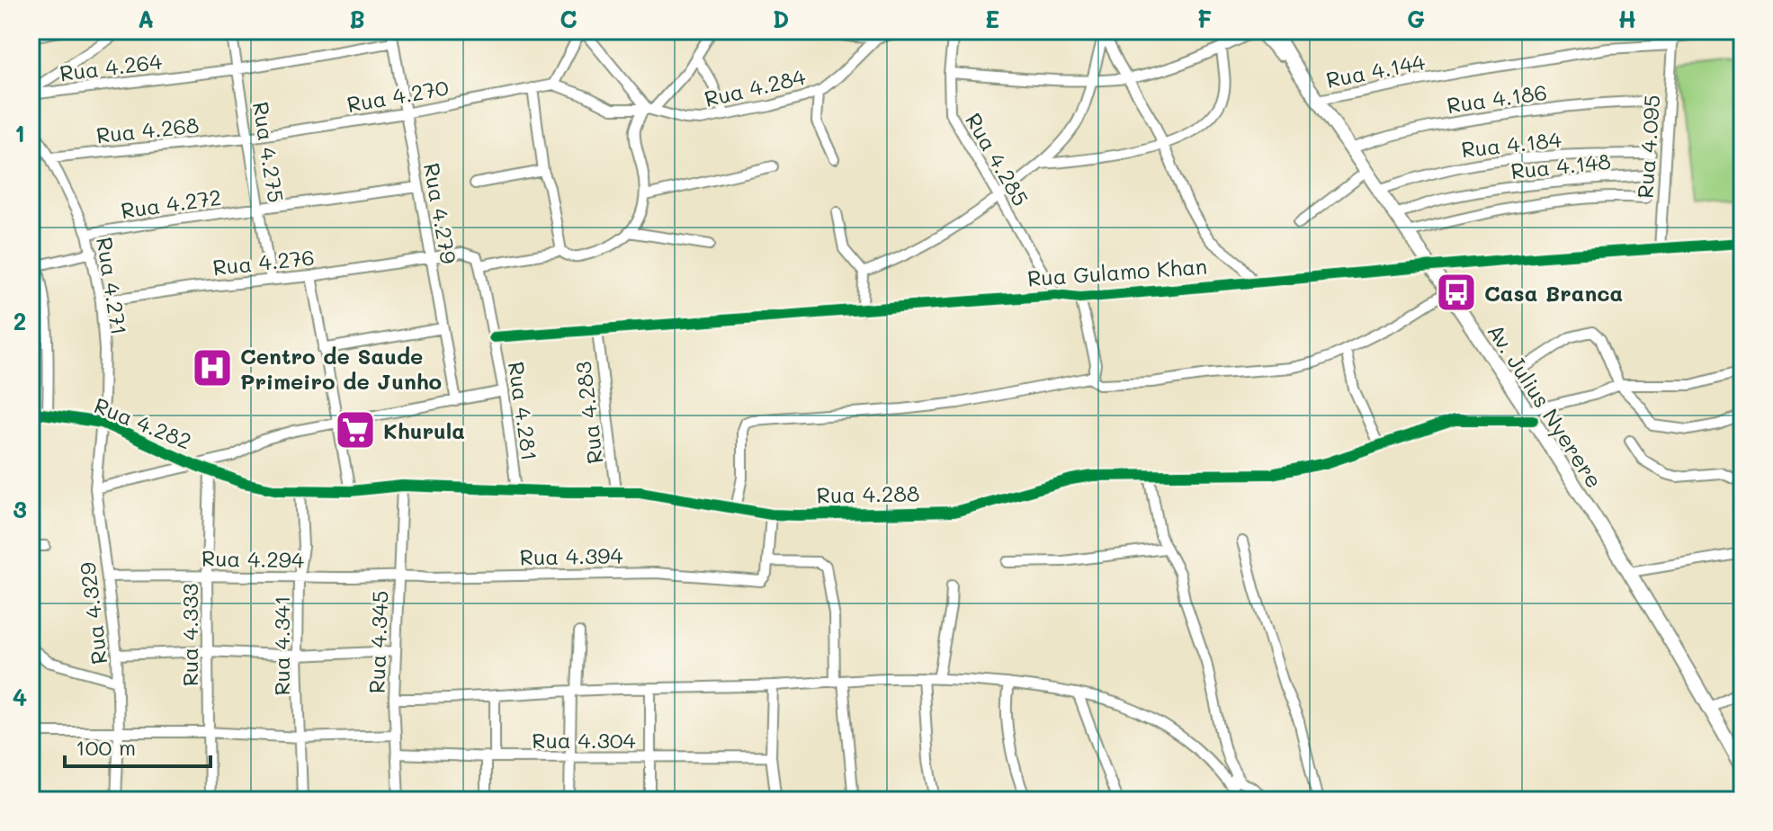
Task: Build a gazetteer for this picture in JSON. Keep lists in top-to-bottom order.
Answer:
{
  "streets": {
    "main road": ["Av. Julius Nyerere"],
    "street": [
      "Rua 4.264",
      "Rua 4.144",
      "Rua 4.284",
      "Rua 4.270",
      "Rua 4.186",
      "Rua 4.268",
      "Rua 4.184",
      "Rua 4.095",
      "Rua 4.275",
      "Rua 4.285",
      "Rua 4.148",
      "Rua 4.272",
      "Rua 4.279",
      "Rua 4.276",
      "Rua Gulamo Khan",
      "Rua 4.271",
      "Rua 4.281",
      "Rua 4.283",
      "Rua 4.282",
      "Rua 4.288",
      "Rua 4.394",
      "Rua 4.294",
      "Rua 4.329",
      "Rua 4.333",
      "Rua 4.345",
      "Rua 4.341",
      "Rua 4.304"
    ]
  },
  "crossings": [
    ["Rua 4.264", "Rua 4.275"],
    ["Rua 4.264", "Rua 4.279"],
    ["Rua 4.144", "Rua 4.095"],
    ["Rua 4.144", "Av. Julius Nyerere"],
    ["Rua 4.284", "Rua 4.270"],
    ["Rua 4.270", "Rua 4.268"],
    ["Rua 4.270", "Rua 4.275"],
    ["Rua 4.270", "Rua 4.279"],
    ["Rua 4.186", "Av. Julius Nyerere"],
    ["Rua 4.268", "Rua 4.275"],
    ["Rua 4.268", "Rua 4.271"],
    ["Rua 4.184", "Av. Julius Nyerere"],
    ["Rua 4.095", "Rua Gulamo Khan"],
    ["Rua 4.275", "Rua 4.272"],
    ["Rua 4.275", "Rua 4.276"],
    ["Rua 4.285", "Rua Gulamo Khan"],
    ["Rua 4.148", "Av. Julius Nyerere"],
    ["Rua 4.272", "Rua 4.279"],
    ["Rua 4.272", "Rua 4.271"],
    ["Rua 4.279", "Rua 4.276"],
    ["Rua 4.279", "Rua 4.282"],
    ["Rua 4.276", "Rua 4.271"],
    ["Rua 4.276", "Rua 4.281"],
    ["Rua Gulamo Khan", "Av. Julius Nyerere"],
    ["Rua Gulamo Khan", "Rua 4.281"],
    ["Rua Gulamo Khan", "Rua 4.283"],
    ["Rua 4.271", "Rua 4.282"],
    ["Rua 4.271", "Rua 4.329"],
    ["Av. Julius Nyerere", "Rua 4.288"],
    ["Rua 4.281", "Rua 4.282"],
    ["Rua 4.281", "Rua 4.288"],
    ["Rua 4.283", "Rua 4.288"],
    ["Rua 4.282", "Rua 4.288"],
    ["Rua 4.282", "Rua 4.329"],
    ["Rua 4.288", "Rua 4.333"],
    ["Rua 4.288", "Rua 4.345"],
    ["Rua 4.288", "Rua 4.341"],
    ["Rua 4.394", "Rua 4.294"],
    ["Rua 4.394", "Rua 4.345"],
    ["Rua 4.294", "Rua 4.329"],
    ["Rua 4.294", "Rua 4.333"],
    ["Rua 4.294", "Rua 4.345"],
    ["Rua 4.294", "Rua 4.341"],
    ["Rua 4.345", "Rua 4.304"]
  ],
  "places": {
    "bus stop": ["Casa Branca"],
    "hospital": ["Centro de Saude Primeiro de Junho"],
    "supermarket": ["Khurula"]
  },
  "scale_bar": "100 m",
  "grid": {
    "columns": [
      "A",
      "B",
      "C",
      "D",
      "E",
      "F",
      "G",
      "H"
    ],
    "rows": [
      "1",
      "2",
      "3",
      "4"
    ]
  }
}
